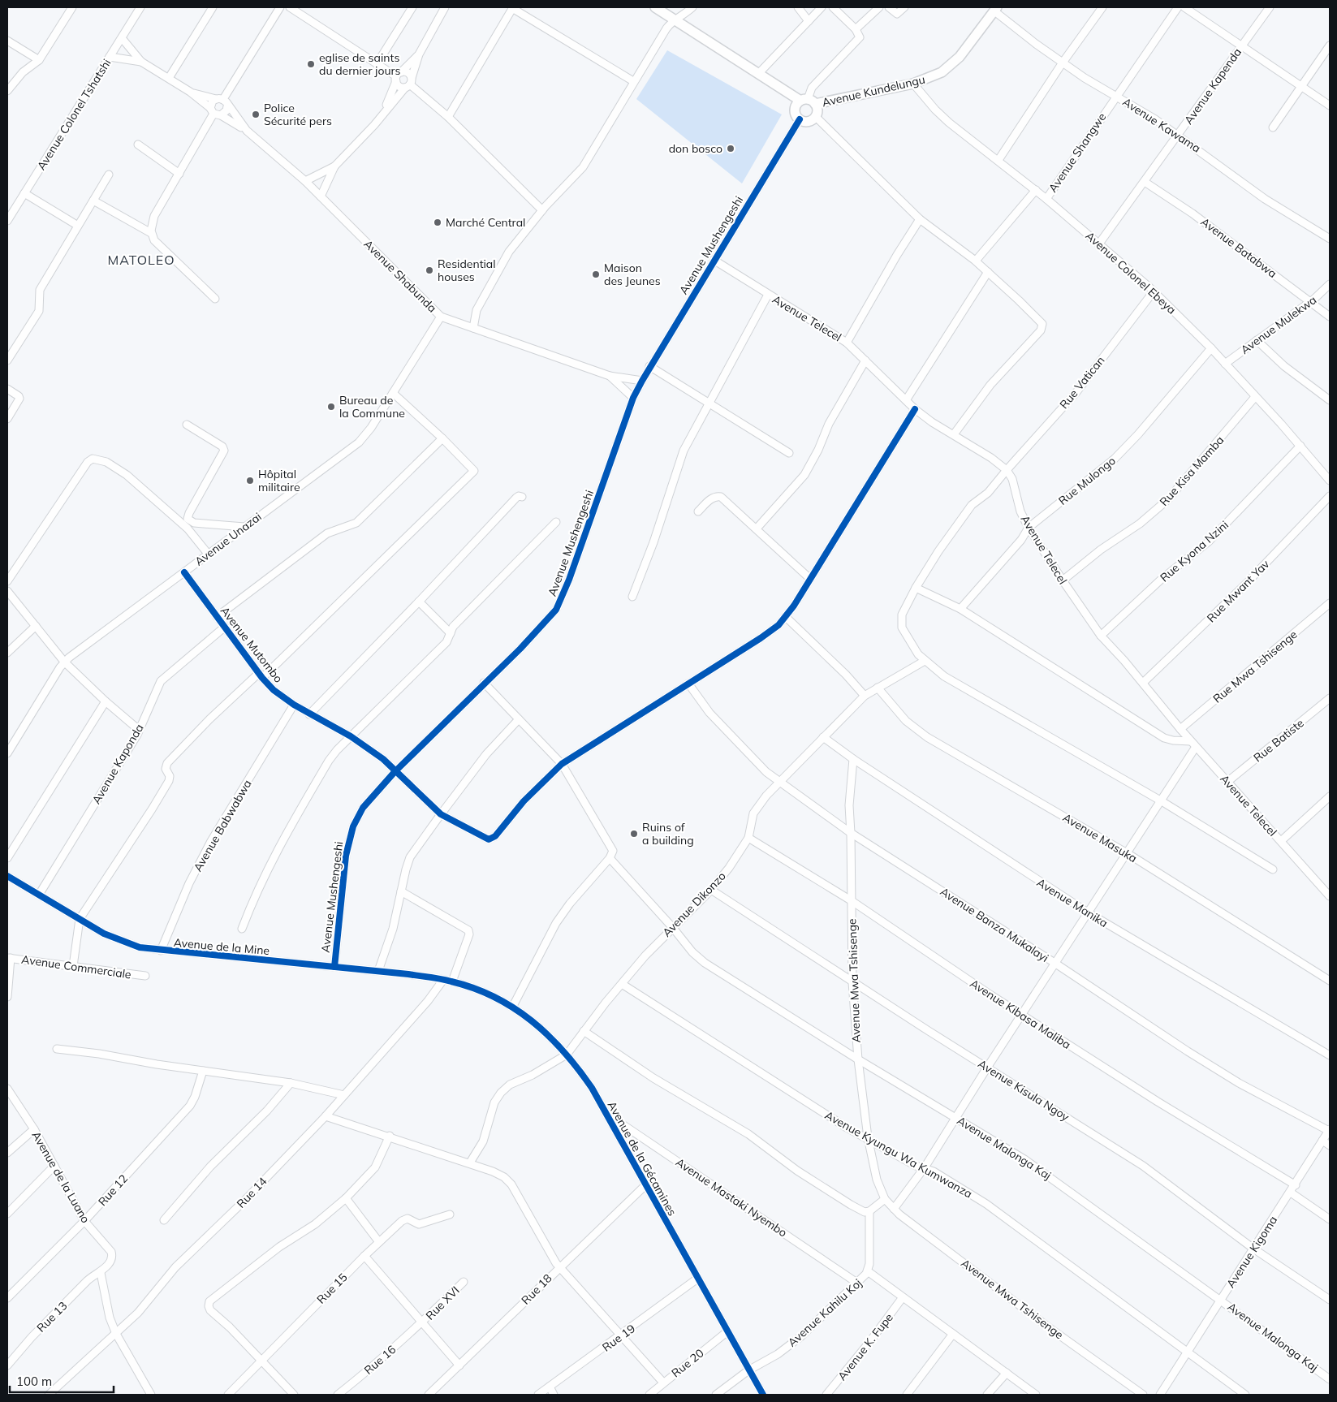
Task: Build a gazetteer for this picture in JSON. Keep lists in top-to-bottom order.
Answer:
{
  "streets": {
    "street": [
      "Avenue Kapenda",
      "Avenue Kundelungu",
      "Avenue Colonel Tshatshi",
      "Avenue Kawama",
      "Avenue Shangwe",
      "Avenue Mushengeshi",
      "Avenue Batabwa",
      "Avenue Colonel Ebeya",
      "Avenue Shabunda",
      "Avenue Telecel",
      "Avenue Mulekwa",
      "Rue Vatican",
      "Rue Kisa Mamba",
      "Rue Mulongo",
      "Avenue Unazai",
      "Rue Kyona Nzini",
      "Rue Mwant Yav",
      "Avenue Mutombo",
      "Rue Mwa Tshisenge",
      "Rue Batiste",
      "Avenue Kaponda",
      "Avenue Babwabwa",
      "Avenue Masuka",
      "Avenue Manika",
      "Avenue Dikonzo",
      "Avenue Banza Mukalayi",
      "Avenue de la Mine",
      "Avenue Commerciale",
      "Avenue Mwa Tshisenge",
      "Avenue Kibasa Maliba",
      "Avenue Kisula Ngoy",
      "Avenue Malonga Kaj",
      "Avenue Kyungu Wa Kumwanza",
      "Avenue de la Gécamines",
      "Avenue de la Luano",
      "Rue 12",
      "Rue 14",
      "Avenue Mastaki Nyembo",
      "Avenue Kigoma",
      "Rue 15",
      "Rue 18",
      "Rue XVI",
      "Avenue Kahilu Koj",
      "Rue 13",
      "Rue 19",
      "Avenue K. Fupe",
      "Rue 16",
      "Rue 20"
    ]
  },
  "crossings": [
    ["Avenue Kapenda", "Avenue Kawama"],
    ["Avenue Kapenda", "Avenue Batabwa"],
    ["Avenue Kapenda", "Avenue Colonel Ebeya"],
    ["Avenue Kundelungu", "Avenue Kawama"],
    ["Avenue Kundelungu", "Avenue Mushengeshi"],
    ["Avenue Kundelungu", "Avenue Colonel Ebeya"],
    ["Avenue Kawama", "Avenue Shangwe"],
    ["Avenue Shangwe", "Avenue Colonel Ebeya"],
    ["Avenue Mushengeshi", "Avenue Telecel"],
    ["Avenue Mushengeshi", "Avenue Mutombo"],
    ["Avenue Mushengeshi", "Avenue de la Mine"],
    ["Avenue Batabwa", "Avenue Mulekwa"],
    ["Avenue Colonel Ebeya", "Avenue Mulekwa"],
    ["Avenue Colonel Ebeya", "Rue Vatican"],
    ["Avenue Colonel Ebeya", "Rue Kisa Mamba"],
    ["Avenue Colonel Ebeya", "Rue Mulongo"],
    ["Avenue Colonel Ebeya", "Rue Kyona Nzini"],
    ["Avenue Shabunda", "Avenue Unazai"],
    ["Avenue Telecel", "Rue Vatican"],
    ["Avenue Telecel", "Rue Kisa Mamba"],
    ["Avenue Telecel", "Rue Mulongo"],
    ["Avenue Telecel", "Rue Kyona Nzini"],
    ["Avenue Telecel", "Rue Mwant Yav"],
    ["Avenue Telecel", "Rue Mwa Tshisenge"],
    ["Avenue Telecel", "Rue Batiste"],
    ["Rue Vatican", "Avenue Dikonzo"],
    ["Avenue Unazai", "Avenue Mutombo"],
    ["Avenue Mutombo", "Avenue Kaponda"],
    ["Avenue Mutombo", "Avenue Babwabwa"],
    ["Avenue Kaponda", "Avenue de la Mine"],
    ["Avenue Babwabwa", "Avenue de la Mine"],
    ["Avenue Masuka", "Avenue Dikonzo"],
    ["Avenue Manika", "Avenue Dikonzo"],
    ["Avenue Manika", "Avenue Mwa Tshisenge"],
    ["Avenue Dikonzo", "Avenue Banza Mukalayi"],
    ["Avenue Dikonzo", "Avenue Kibasa Maliba"],
    ["Avenue Dikonzo", "Avenue Kisula Ngoy"],
    ["Avenue Dikonzo", "Avenue Malonga Kaj"],
    ["Avenue Dikonzo", "Avenue Kyungu Wa Kumwanza"],
    ["Avenue Dikonzo", "Avenue de la Gécamines"],
    ["Avenue Banza Mukalayi", "Avenue Mwa Tshisenge"],
    ["Avenue Banza Mukalayi", "Avenue Kigoma"],
    ["Avenue de la Mine", "Avenue de la Gécamines"],
    ["Avenue de la Mine", "Rue 14"],
    ["Avenue Mwa Tshisenge", "Avenue Kibasa Maliba"],
    ["Avenue Mwa Tshisenge", "Avenue Kisula Ngoy"],
    ["Avenue Mwa Tshisenge", "Avenue Malonga Kaj"],
    ["Avenue Mwa Tshisenge", "Avenue Kyungu Wa Kumwanza"],
    ["Avenue Kibasa Maliba", "Avenue Kigoma"],
    ["Avenue Kisula Ngoy", "Avenue Kigoma"],
    ["Avenue Malonga Kaj", "Avenue Kigoma"],
    ["Avenue Kyungu Wa Kumwanza", "Avenue Kigoma"],
    ["Avenue de la Gécamines", "Avenue Mastaki Nyembo"],
    ["Avenue de la Gécamines", "Rue 18"],
    ["Avenue de la Gécamines", "Avenue Kahilu Koj"],
    ["Avenue de la Gécamines", "Rue 19"],
    ["Avenue de la Gécamines", "Rue 20"],
    ["Avenue de la Luano", "Rue 12"],
    ["Avenue de la Luano", "Rue 13"],
    ["Avenue Mastaki Nyembo", "Avenue Kahilu Koj"],
    ["Rue XVI", "Rue 16"]
  ],
  "districts": ["MATOLEO"],
  "places": [
    "eglise de saints du dernier jours",
    "Police Sécurité pers",
    "don bosco",
    "Marché Central",
    "Residential houses",
    "Maison des Jeunes",
    "Bureau de la Commune",
    "Hôpital militaire",
    "Ruins of a building"
  ],
  "scale_bar": "100 m"
}
